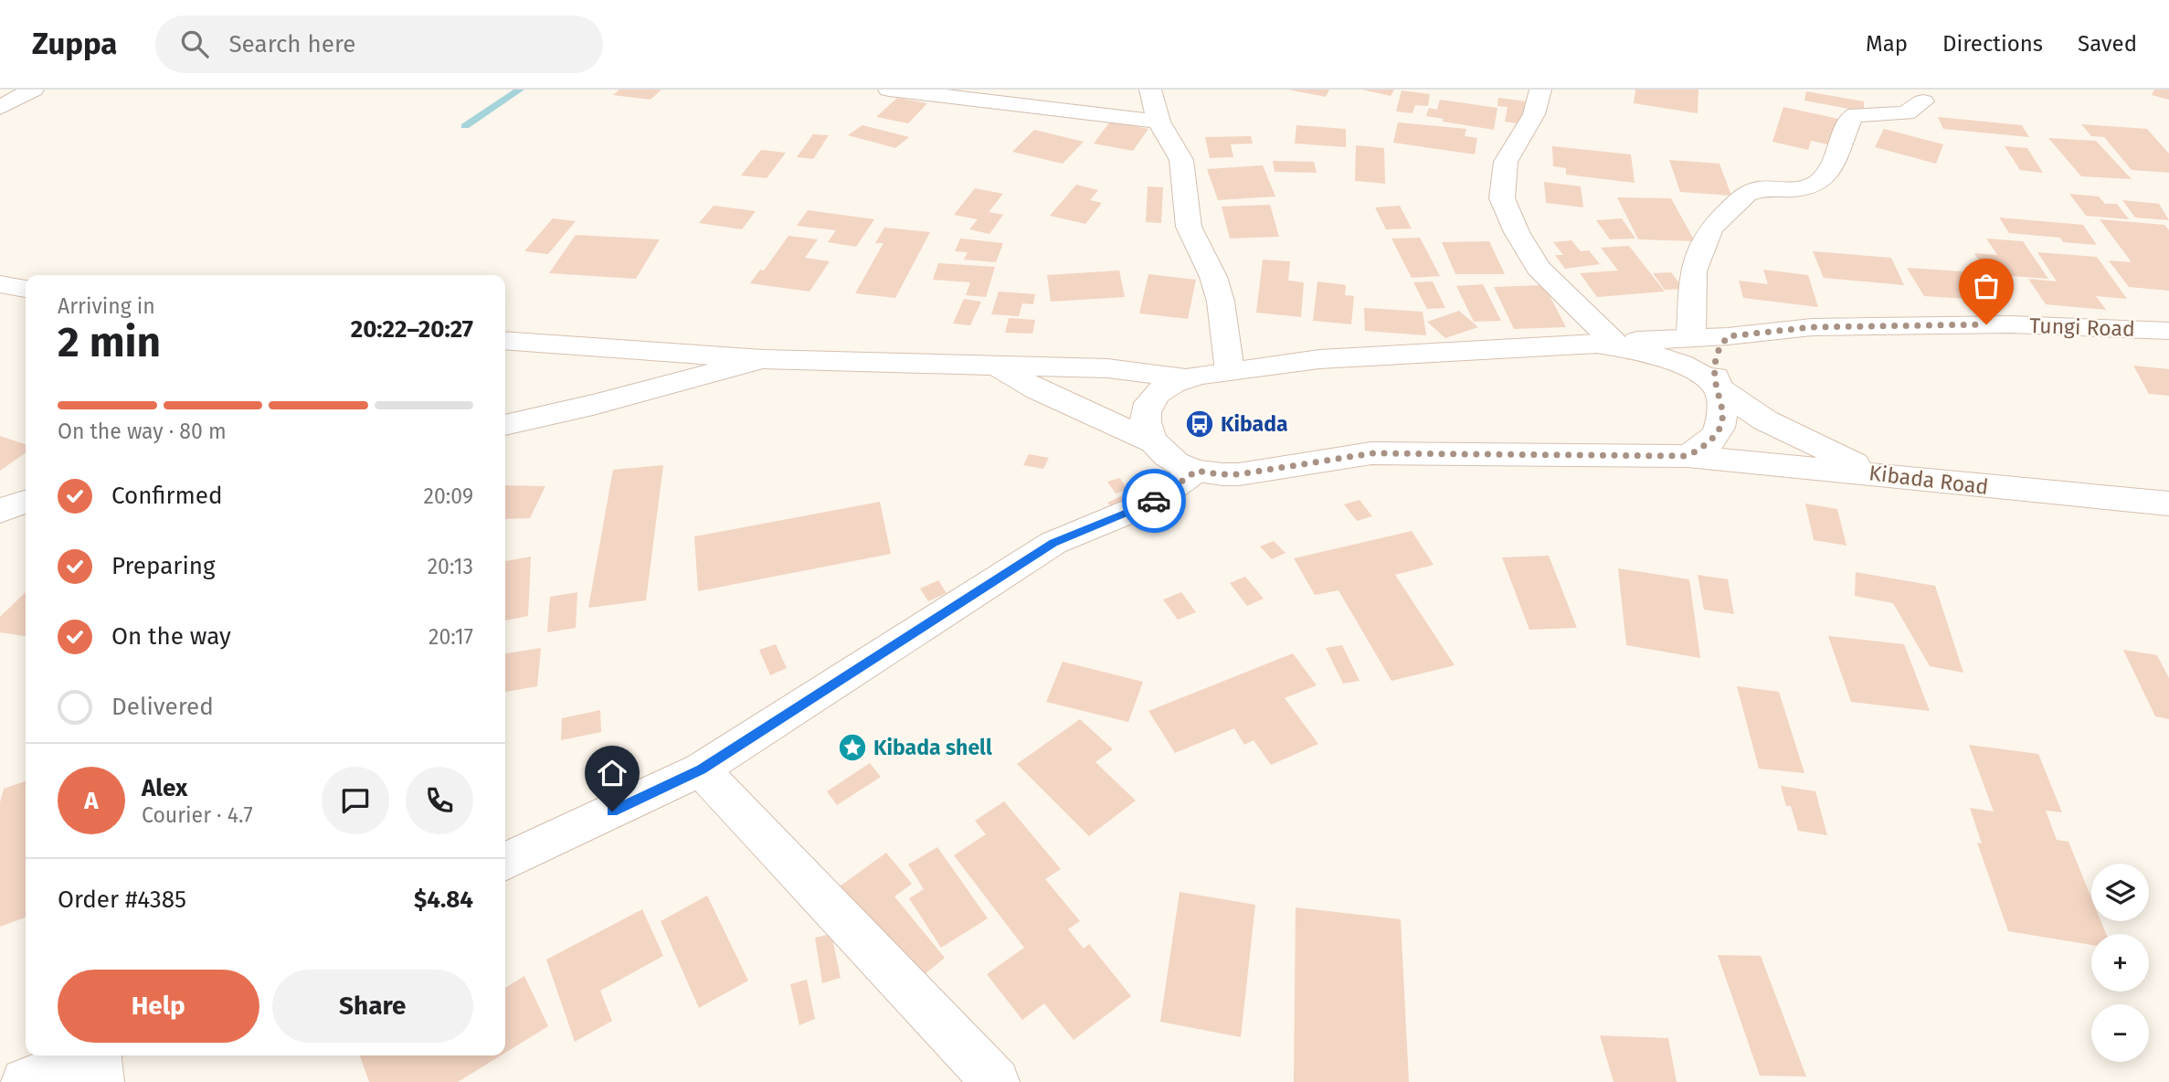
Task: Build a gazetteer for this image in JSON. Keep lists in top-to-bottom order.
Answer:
{
  "streets": {
    "street": ["Tungi Road", "Kibada Road"]
  },
  "places": {
    "bus stop": ["Kibada"],
    "place": ["Kibada shell"]
  },
  "page": {
    "header": "Zuppa",
    "search": "Search here",
    "nav": ["Map", "Directions", "Saved"],
    "heading": ["2 min", "Arriving in", "20:22–20:27"],
    "panel": [
      "Alex",
      "Courier · 4.7",
      "Order #4385",
      "$4.84"
    ],
    "bar": "On the way · 80 m",
    "list": [
      ["Confirmed", "20:09"],
      ["Preparing", "20:13"],
      ["On the way", "20:17"],
      "Delivered"
    ],
    "round": "A",
    "map_buttons": ["+", "−"],
    "buttons": ["Help", "Share"]
  }
}
